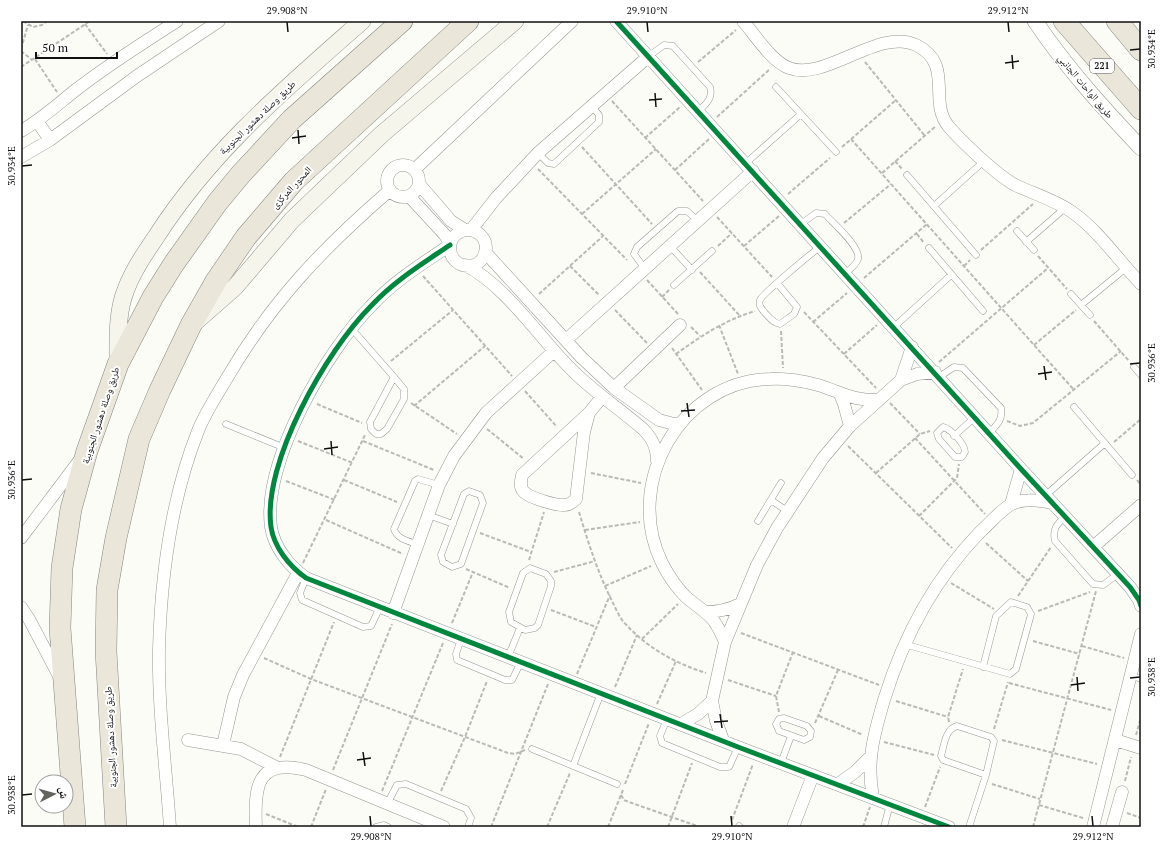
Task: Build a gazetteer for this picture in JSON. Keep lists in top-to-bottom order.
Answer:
{
  "streets": {
    "highway": ["221", "طريق وصلة دهشور الجنوبية", "المحور المركزى"],
    "street": ["طريق الواحات الجانبي"]
  },
  "crossings": [
    ["طريق وصلة دهشور الجنوبية", "المحور المركزى"]
  ],
  "scale_bar": "50 m",
  "north": "right",
  "coordinates": [
    "29.908°N",
    "29.910°N",
    "29.912°N",
    "30.934°E",
    "30.936°E",
    "30.938°E"
  ]
}
